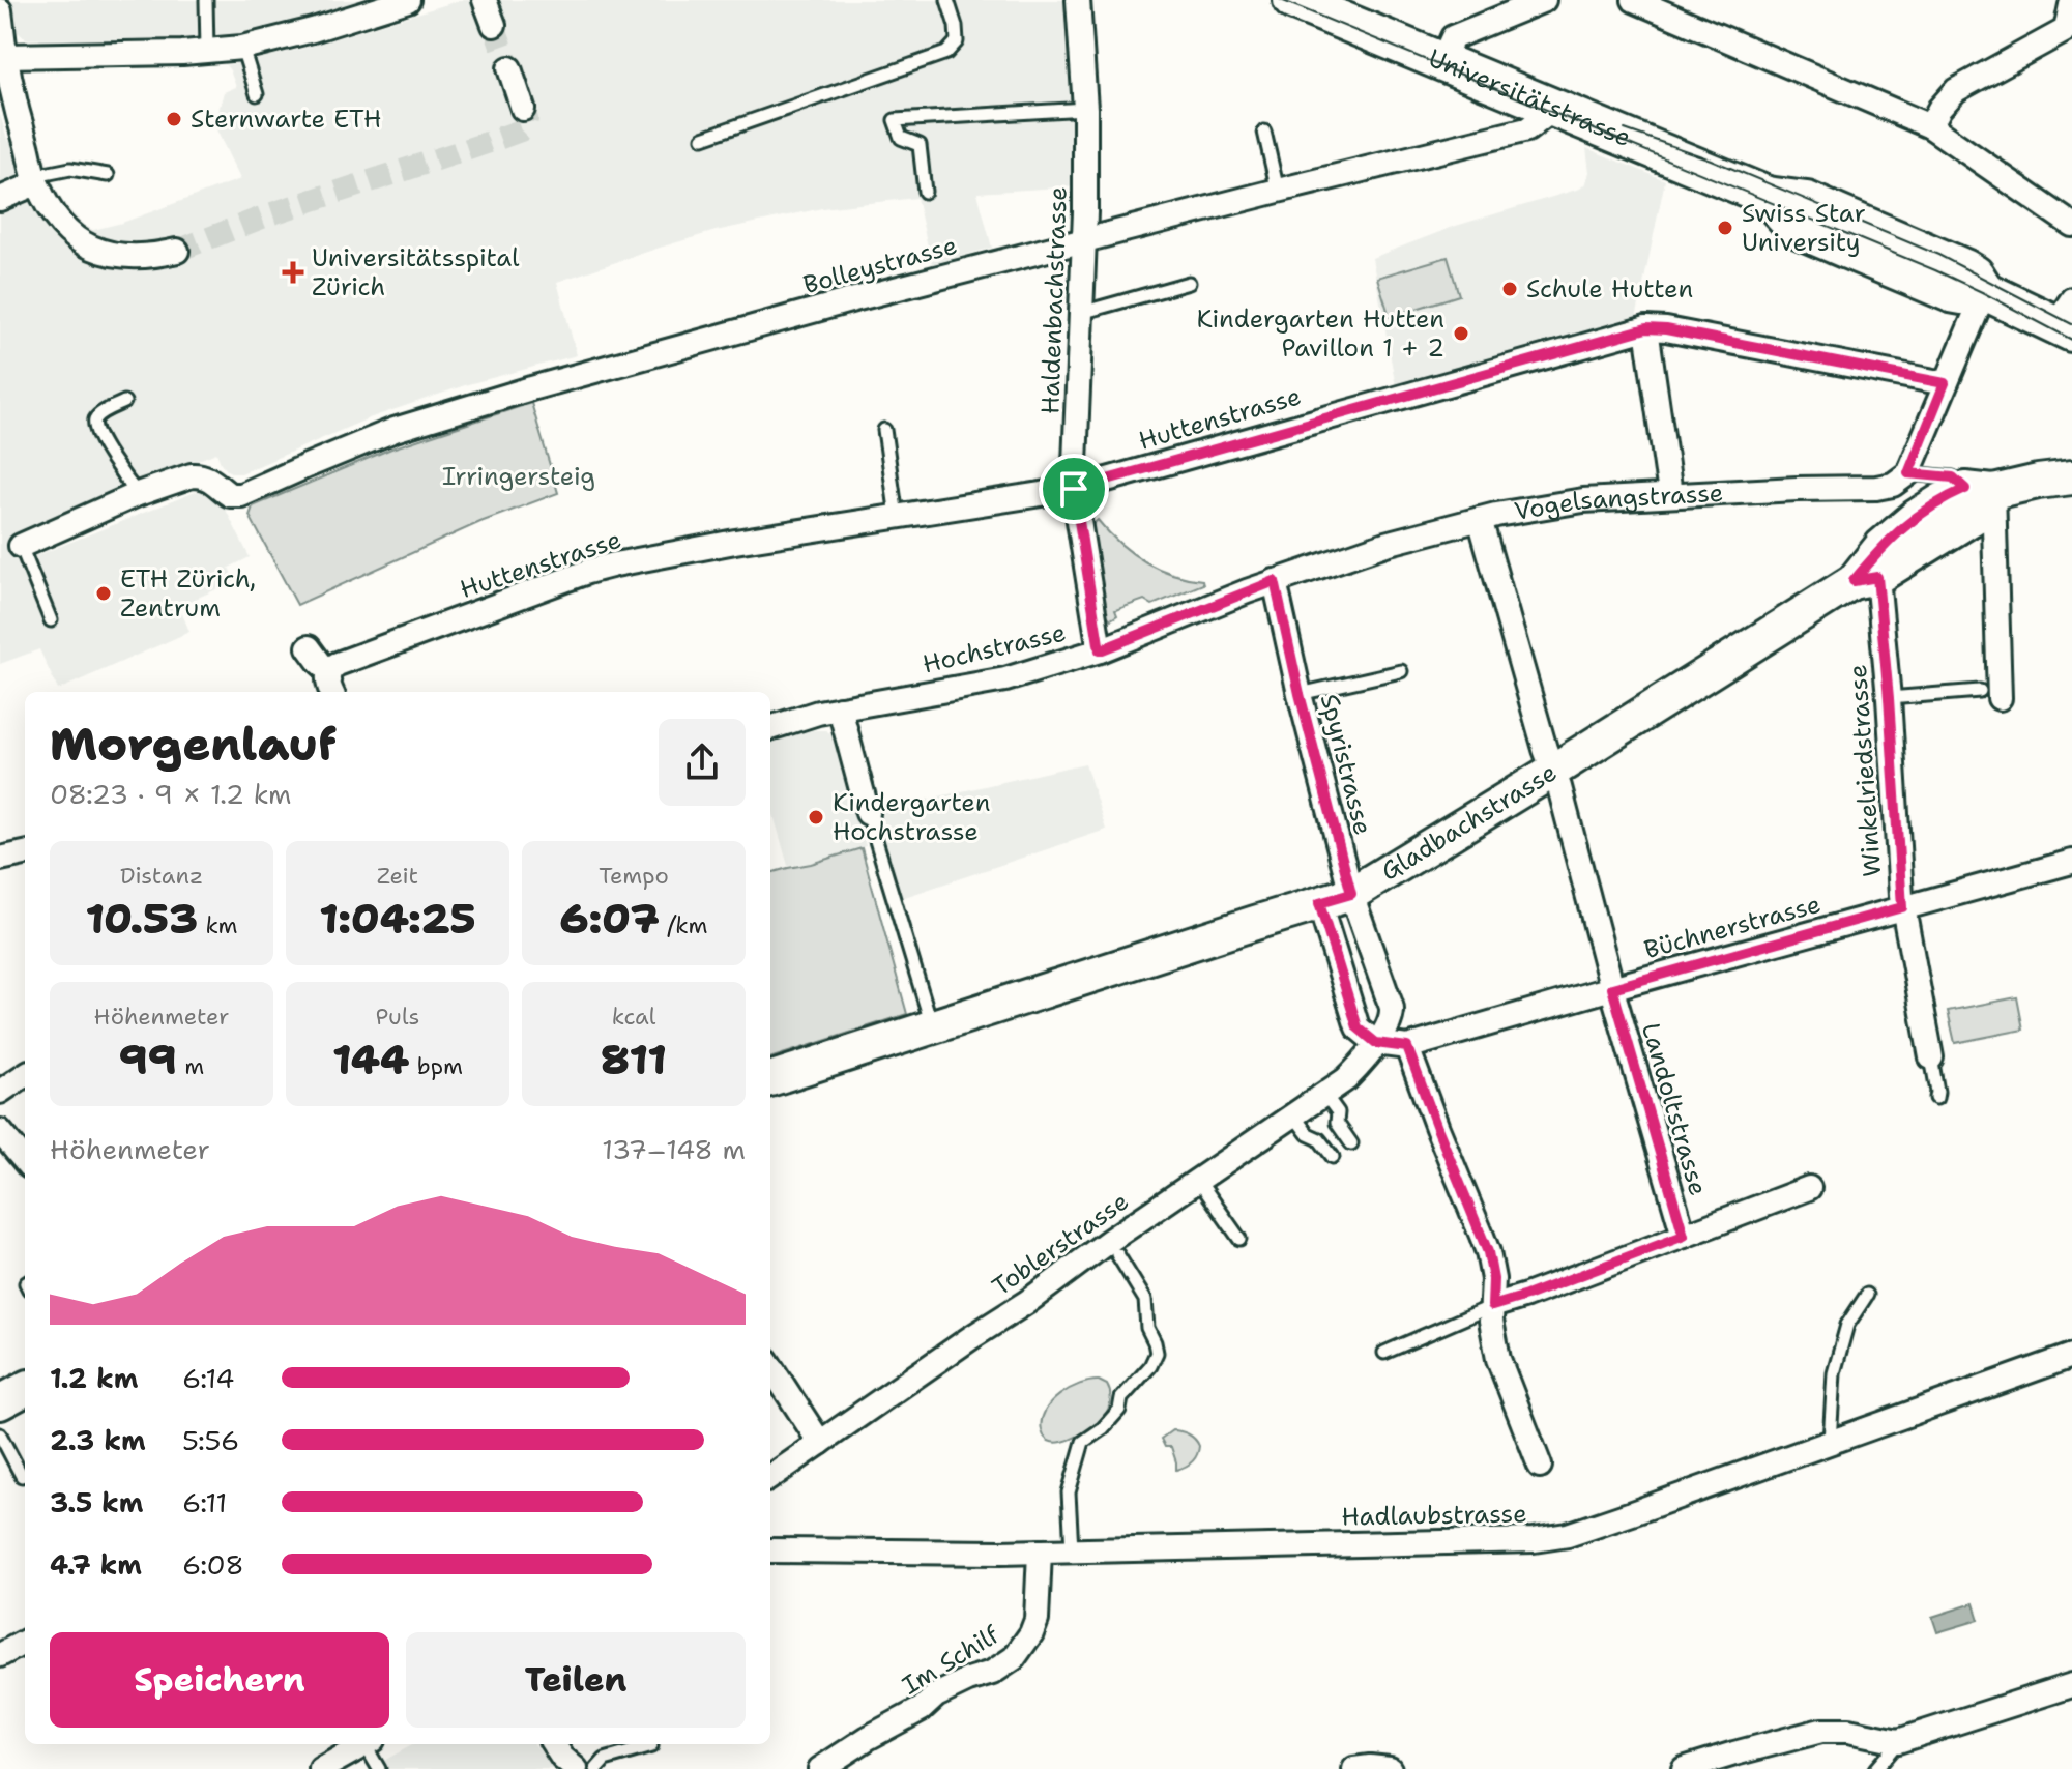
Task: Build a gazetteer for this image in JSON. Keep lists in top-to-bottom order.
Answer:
{
  "streets": {
    "main road": ["Universitätstrasse"],
    "street": [
      "Bolleystrasse",
      "Haldenbachstrasse",
      "Huttenstrasse",
      "Vogelsangstrasse",
      "Hochstrasse",
      "Spyristrasse",
      "Winkelriedstrasse",
      "Gladbachstrasse",
      "Büchnerstrasse",
      "Landoltstrasse",
      "Toblerstrasse",
      "Hadlaubstrasse",
      "Im Schilf"
    ]
  },
  "crossings": [
    ["Universitätstrasse", "Bolleystrasse"],
    ["Bolleystrasse", "Haldenbachstrasse"],
    ["Haldenbachstrasse", "Huttenstrasse"],
    ["Haldenbachstrasse", "Hochstrasse"],
    ["Vogelsangstrasse", "Hochstrasse"],
    ["Vogelsangstrasse", "Spyristrasse"],
    ["Vogelsangstrasse", "Gladbachstrasse"],
    ["Vogelsangstrasse", "Landoltstrasse"],
    ["Hochstrasse", "Spyristrasse"],
    ["Spyristrasse", "Gladbachstrasse"],
    ["Spyristrasse", "Toblerstrasse"],
    ["Winkelriedstrasse", "Gladbachstrasse"],
    ["Winkelriedstrasse", "Büchnerstrasse"],
    ["Gladbachstrasse", "Landoltstrasse"],
    ["Büchnerstrasse", "Landoltstrasse"],
    ["Hadlaubstrasse", "Im Schilf"]
  ],
  "parks": ["Irringersteig"],
  "places": {
    "other": [
      "Sternwarte ETH",
      "Swiss Star University",
      "Schule Hutten",
      "Kindergarten Hutten Pavillon 1 + 2",
      "ETH Zürich, Zentrum",
      "Kindergarten Hochstrasse"
    ],
    "health": ["Universitätsspital Zürich"]
  },
  "page": {
    "heading": ["Morgenlauf", "08:23 · 9 × 1.2 km"],
    "stats": [
      ["Distanz", "10.53 km"],
      ["Zeit", "1:04:25"],
      ["Tempo", "6:07 /km"],
      ["Höhenmeter", "99 m"],
      ["Puls", "144 bpm"],
      ["kcal", "811"]
    ],
    "chart": ["Höhenmeter", "137–148 m"],
    "list": [
      {
        "name": "1.2 km",
        "note": "6:14"
      },
      {
        "name": "2.3 km",
        "note": "5:56"
      },
      {
        "name": "3.5 km",
        "note": "6:11"
      },
      {
        "name": "4.7 km",
        "note": "6:08"
      }
    ],
    "buttons": ["Speichern", "Teilen"]
  }
}
